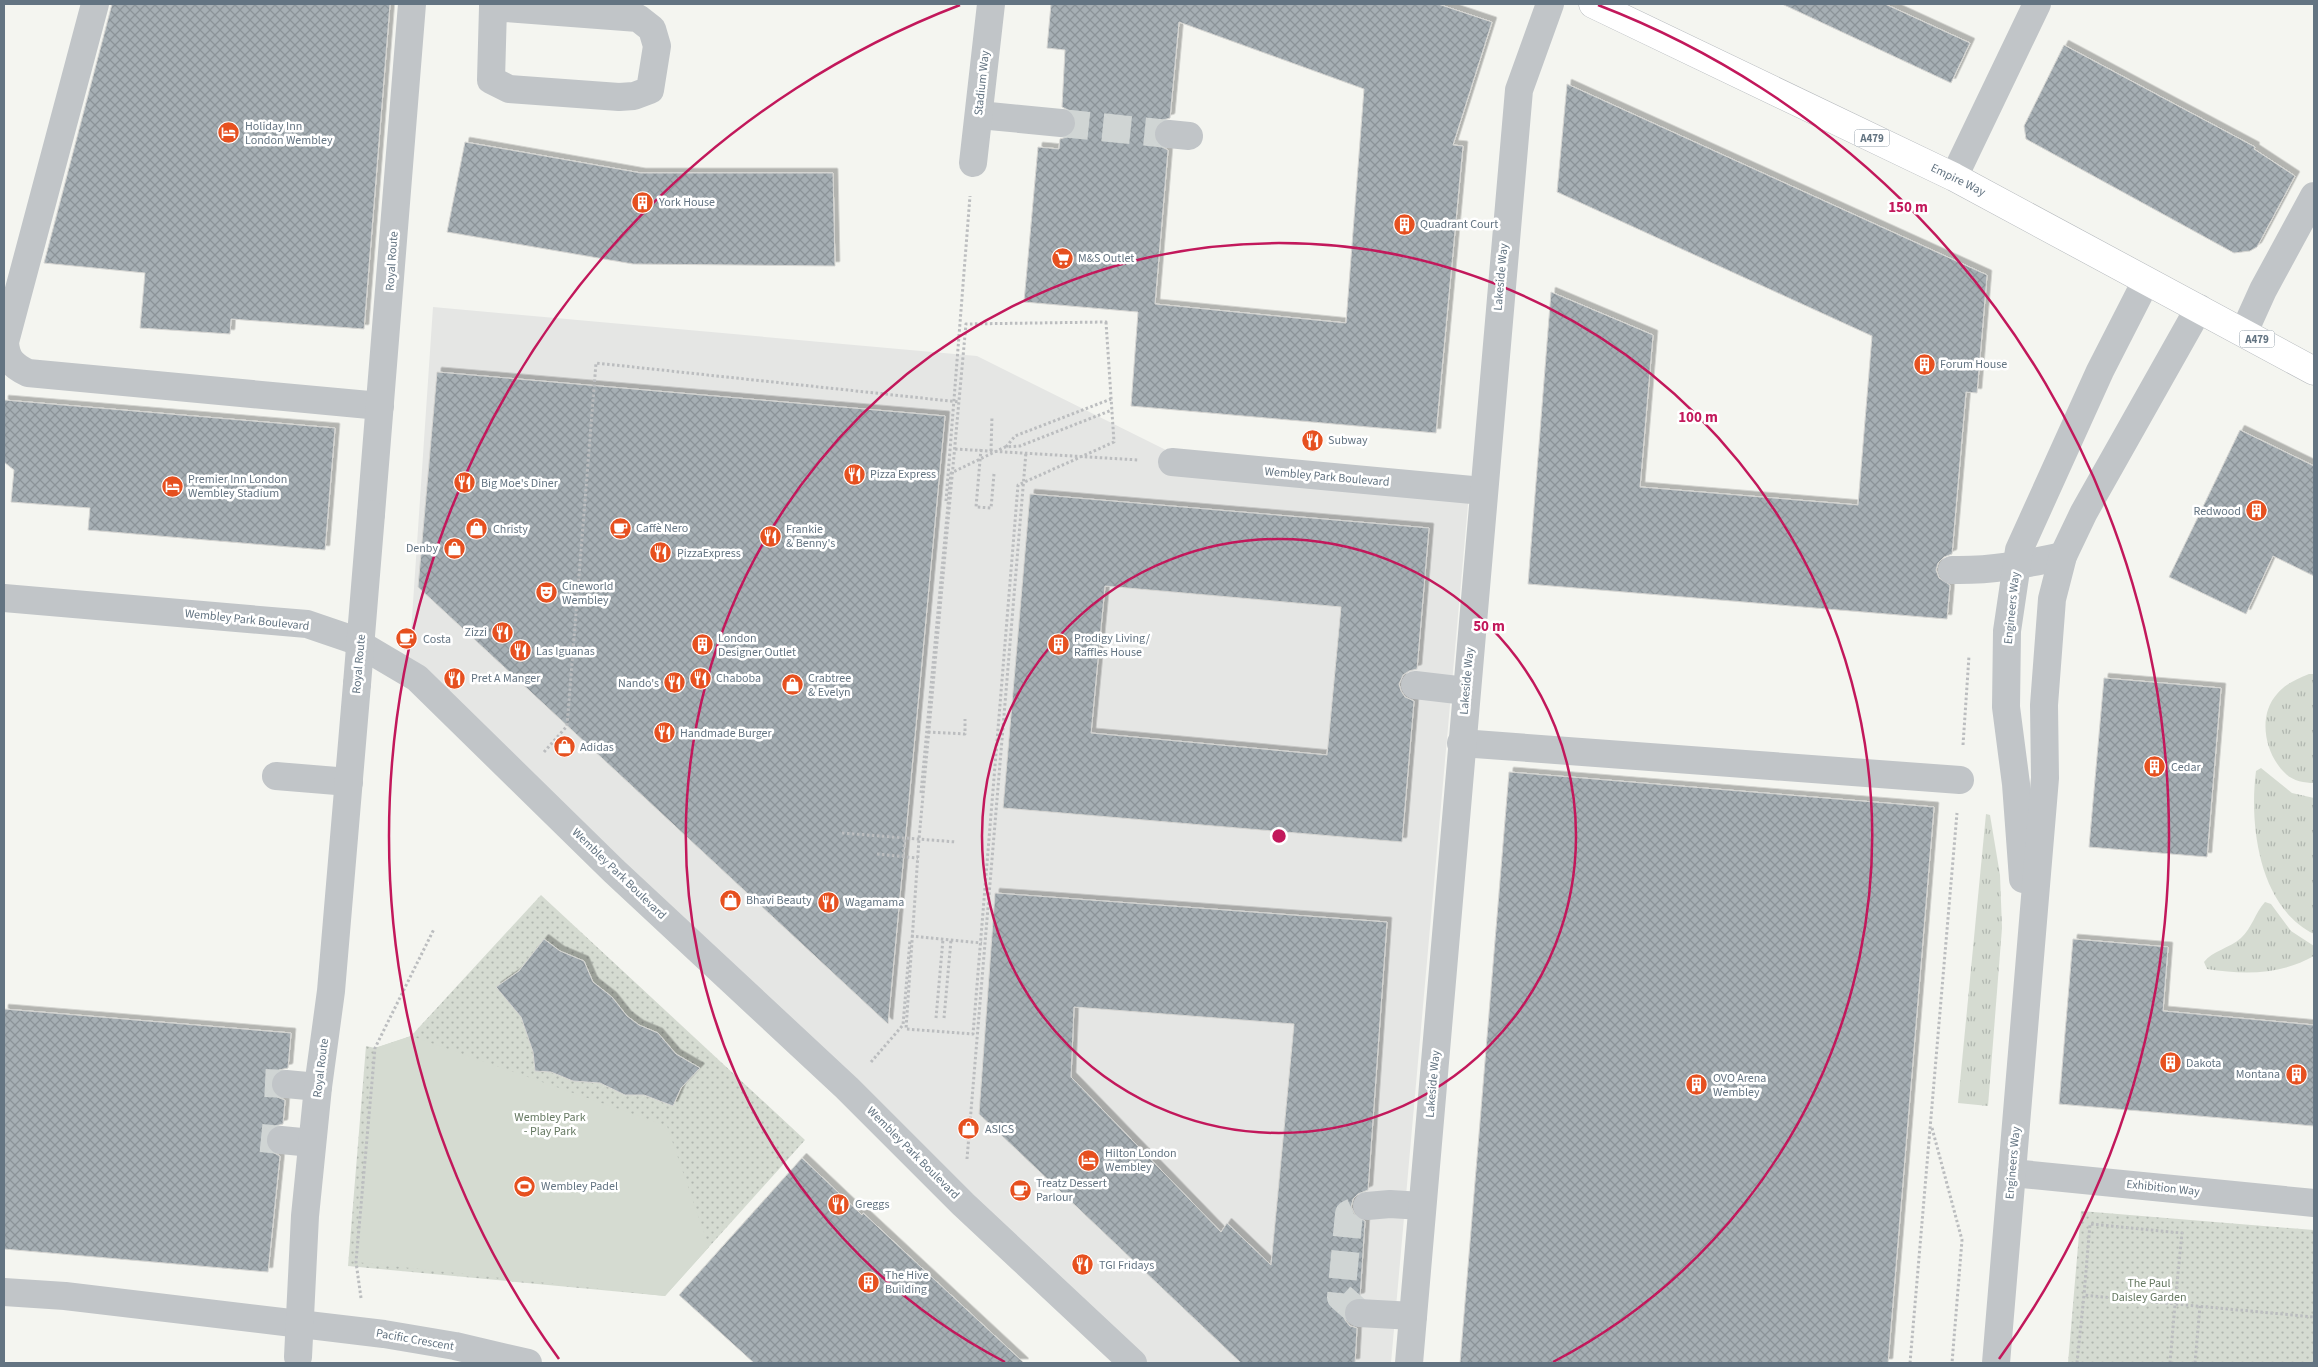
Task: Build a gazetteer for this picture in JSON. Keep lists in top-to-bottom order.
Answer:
{
  "streets": {
    "main road": ["A479", "Empire Way"],
    "street": [
      "Stadium Way",
      "Royal Route",
      "Lakeside Way",
      "Wembley Park Boulevard",
      "Engineers Way",
      "Exhibition Way",
      "Pacific Crescent"
    ]
  },
  "crossings": [
    ["Empire Way", "Engineers Way"],
    ["Royal Route", "Pacific Crescent"],
    ["Lakeside Way", "Wembley Park Boulevard"],
    ["Engineers Way", "Exhibition Way"]
  ],
  "parks": ["Wembley Park - Play Park", "The Paul Daisley Garden"],
  "places": {
    "hotel": ["Holiday Inn London Wembley", "Premier Inn London Wembley Stadium", "Hilton London Wembley"],
    "building": [
      "York House",
      "Quadrant Court",
      "Forum House",
      "Redwood",
      "London Designer Outlet",
      "Prodigy Living/ Raffles House",
      "Cedar",
      "Dakota",
      "Montana",
      "OVO Arena Wembley",
      "The Hive Building"
    ],
    "supermarket": ["M&S Outlet"],
    "restaurant": [
      "Subway",
      "Pizza Express",
      "Big Moe's Diner",
      "Frankie & Benny's",
      "PizzaExpress",
      "Zizzi",
      "Las Iguanas",
      "Pret A Manger",
      "Chaboba",
      "Nando's",
      "Handmade Burger",
      "Wagamama",
      "Greggs",
      "TGI Fridays"
    ],
    "cafe": ["Caffè Nero", "Costa", "Treatz Dessert Parlour"],
    "shop": [
      "Christy",
      "Denby",
      "Crabtree & Evelyn",
      "Adidas",
      "Bhavi Beauty",
      "ASICS"
    ],
    "theatre": ["Cineworld Wembley"],
    "sports": ["Wembley Padel"]
  },
  "rings": ["150 m", "100 m", "50 m"]
}
